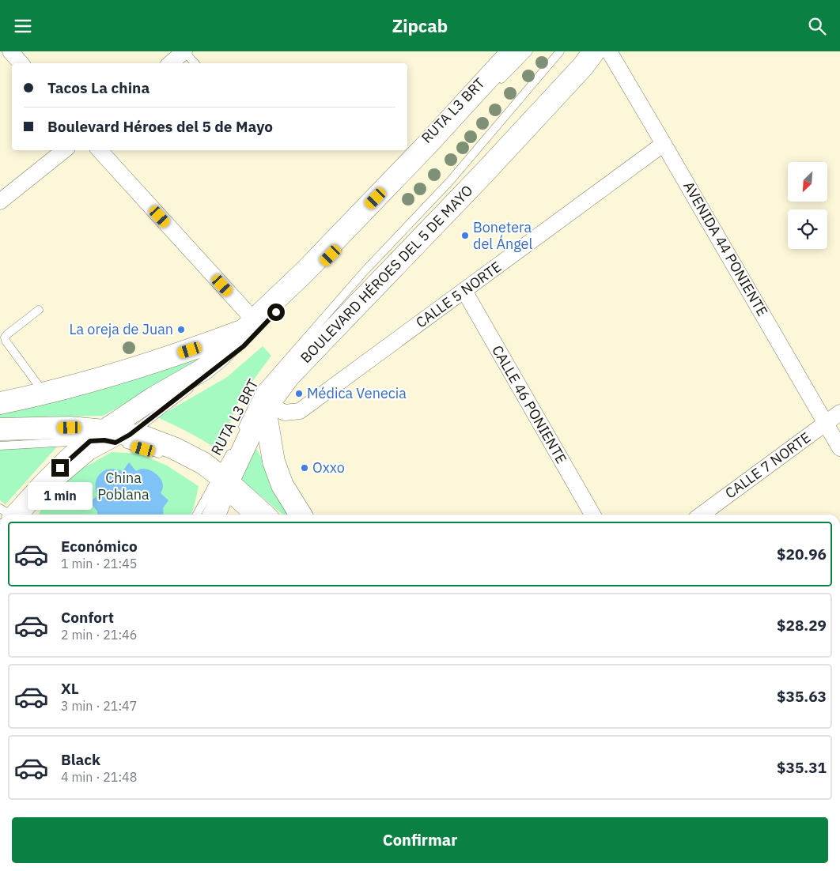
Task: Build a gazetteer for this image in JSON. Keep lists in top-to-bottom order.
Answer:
{
  "streets": {
    "main road": ["BOULEVARD HÉROES DEL 5 DE MAYO"],
    "street": [
      "AVENIDA 44 PONIENTE",
      "CALLE 5 NORTE",
      "CALLE 46 PONIENTE",
      "CALLE 7 NORTE"
    ],
    "lane": ["RUTA L3 BRT"]
  },
  "crossings": [
    ["RUTA L3 BRT", "BOULEVARD HÉROES DEL 5 DE MAYO"],
    ["AVENIDA 44 PONIENTE", "BOULEVARD HÉROES DEL 5 DE MAYO"],
    ["AVENIDA 44 PONIENTE", "CALLE 5 NORTE"],
    ["AVENIDA 44 PONIENTE", "CALLE 7 NORTE"],
    ["BOULEVARD HÉROES DEL 5 DE MAYO", "CALLE 5 NORTE"],
    ["CALLE 5 NORTE", "CALLE 46 PONIENTE"]
  ],
  "parks": ["China Poblana"],
  "places": [
    "Bonetera del Ángel",
    "La oreja de Juan",
    "Médica Venecia",
    "Oxxo"
  ],
  "north": "bottom left",
  "page": {
    "header": "Zipcab",
    "banner": ["Tacos La china", "Boulevard Héroes del 5 de Mayo"],
    "bubble": "1 min",
    "list": [
      {
        "name": "Económico",
        "note": "1 min · 21:45",
        "value": "$20.96"
      },
      {
        "name": "Confort",
        "note": "2 min · 21:46",
        "value": "$28.29"
      },
      {
        "name": "XL",
        "note": "3 min · 21:47",
        "value": "$35.63"
      },
      {
        "name": "Black",
        "note": "4 min · 21:48",
        "value": "$35.31"
      }
    ],
    "buttons": "Confirmar"
  }
}
